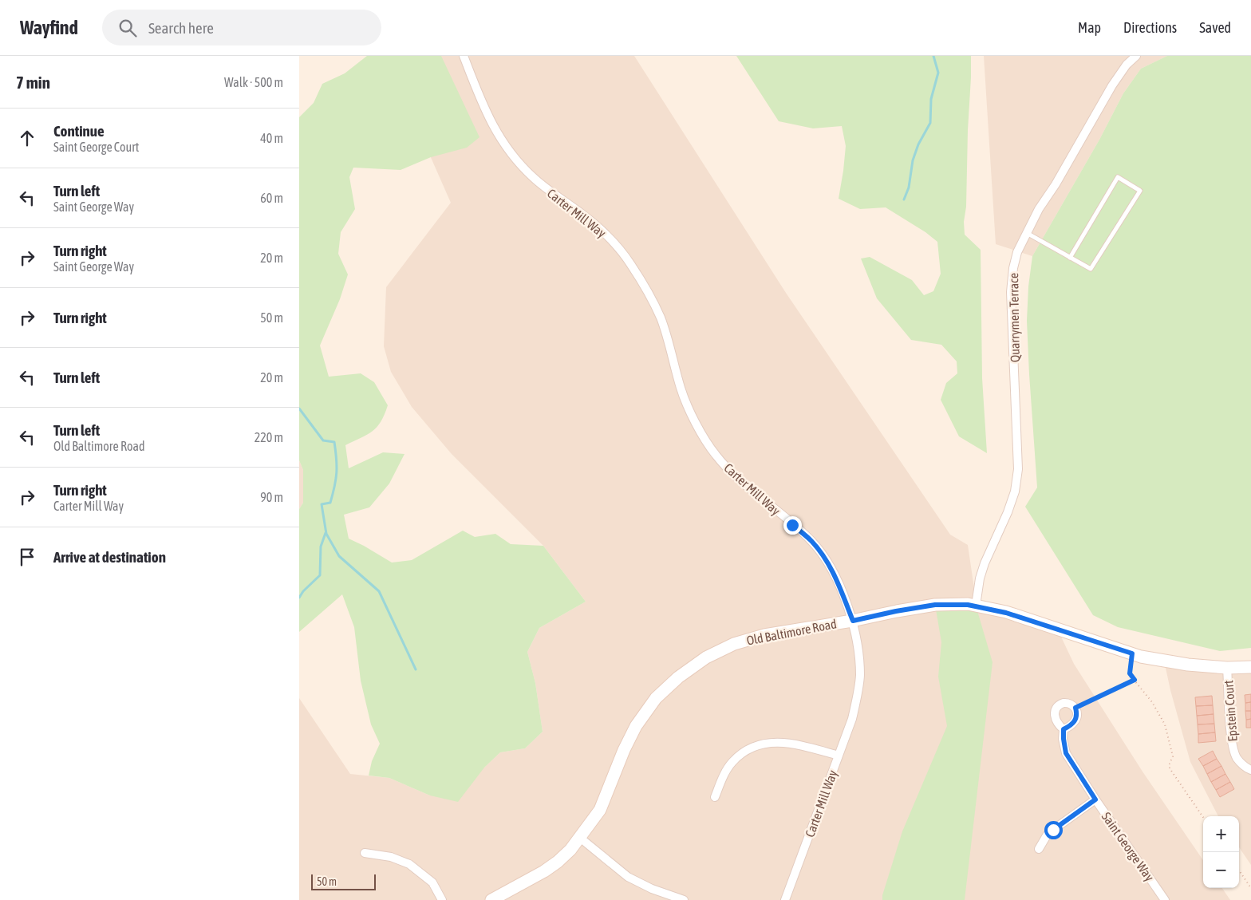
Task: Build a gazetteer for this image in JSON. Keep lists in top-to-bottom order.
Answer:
{
  "streets": {
    "street": [
      "Carter Mill Way",
      "Quarrymen Terrace",
      "Old Baltimore Road",
      "Epstein Court",
      "Saint George Way"
    ]
  },
  "crossings": [
    ["Carter Mill Way", "Old Baltimore Road"],
    ["Quarrymen Terrace", "Old Baltimore Road"],
    ["Old Baltimore Road", "Epstein Court"]
  ],
  "scale_bar": "50 m",
  "page": {
    "header": "Wayfind",
    "search": "Search here",
    "nav": ["Map", "Directions", "Saved"],
    "heading": ["7 min", "Walk · 500 m"],
    "list": [
      ["Continue", "Saint George Court", "40 m"],
      ["Turn left", "Saint George Way", "60 m"],
      ["Turn right", "Saint George Way", "20 m"],
      ["Turn right", "50 m"],
      ["Turn left", "20 m"],
      ["Turn left", "Old Baltimore Road", "220 m"],
      ["Turn right", "Carter Mill Way", "90 m"],
      "Arrive at destination"
    ],
    "map_buttons": ["+", "−"],
    "scale": "50 m"
  }
}
